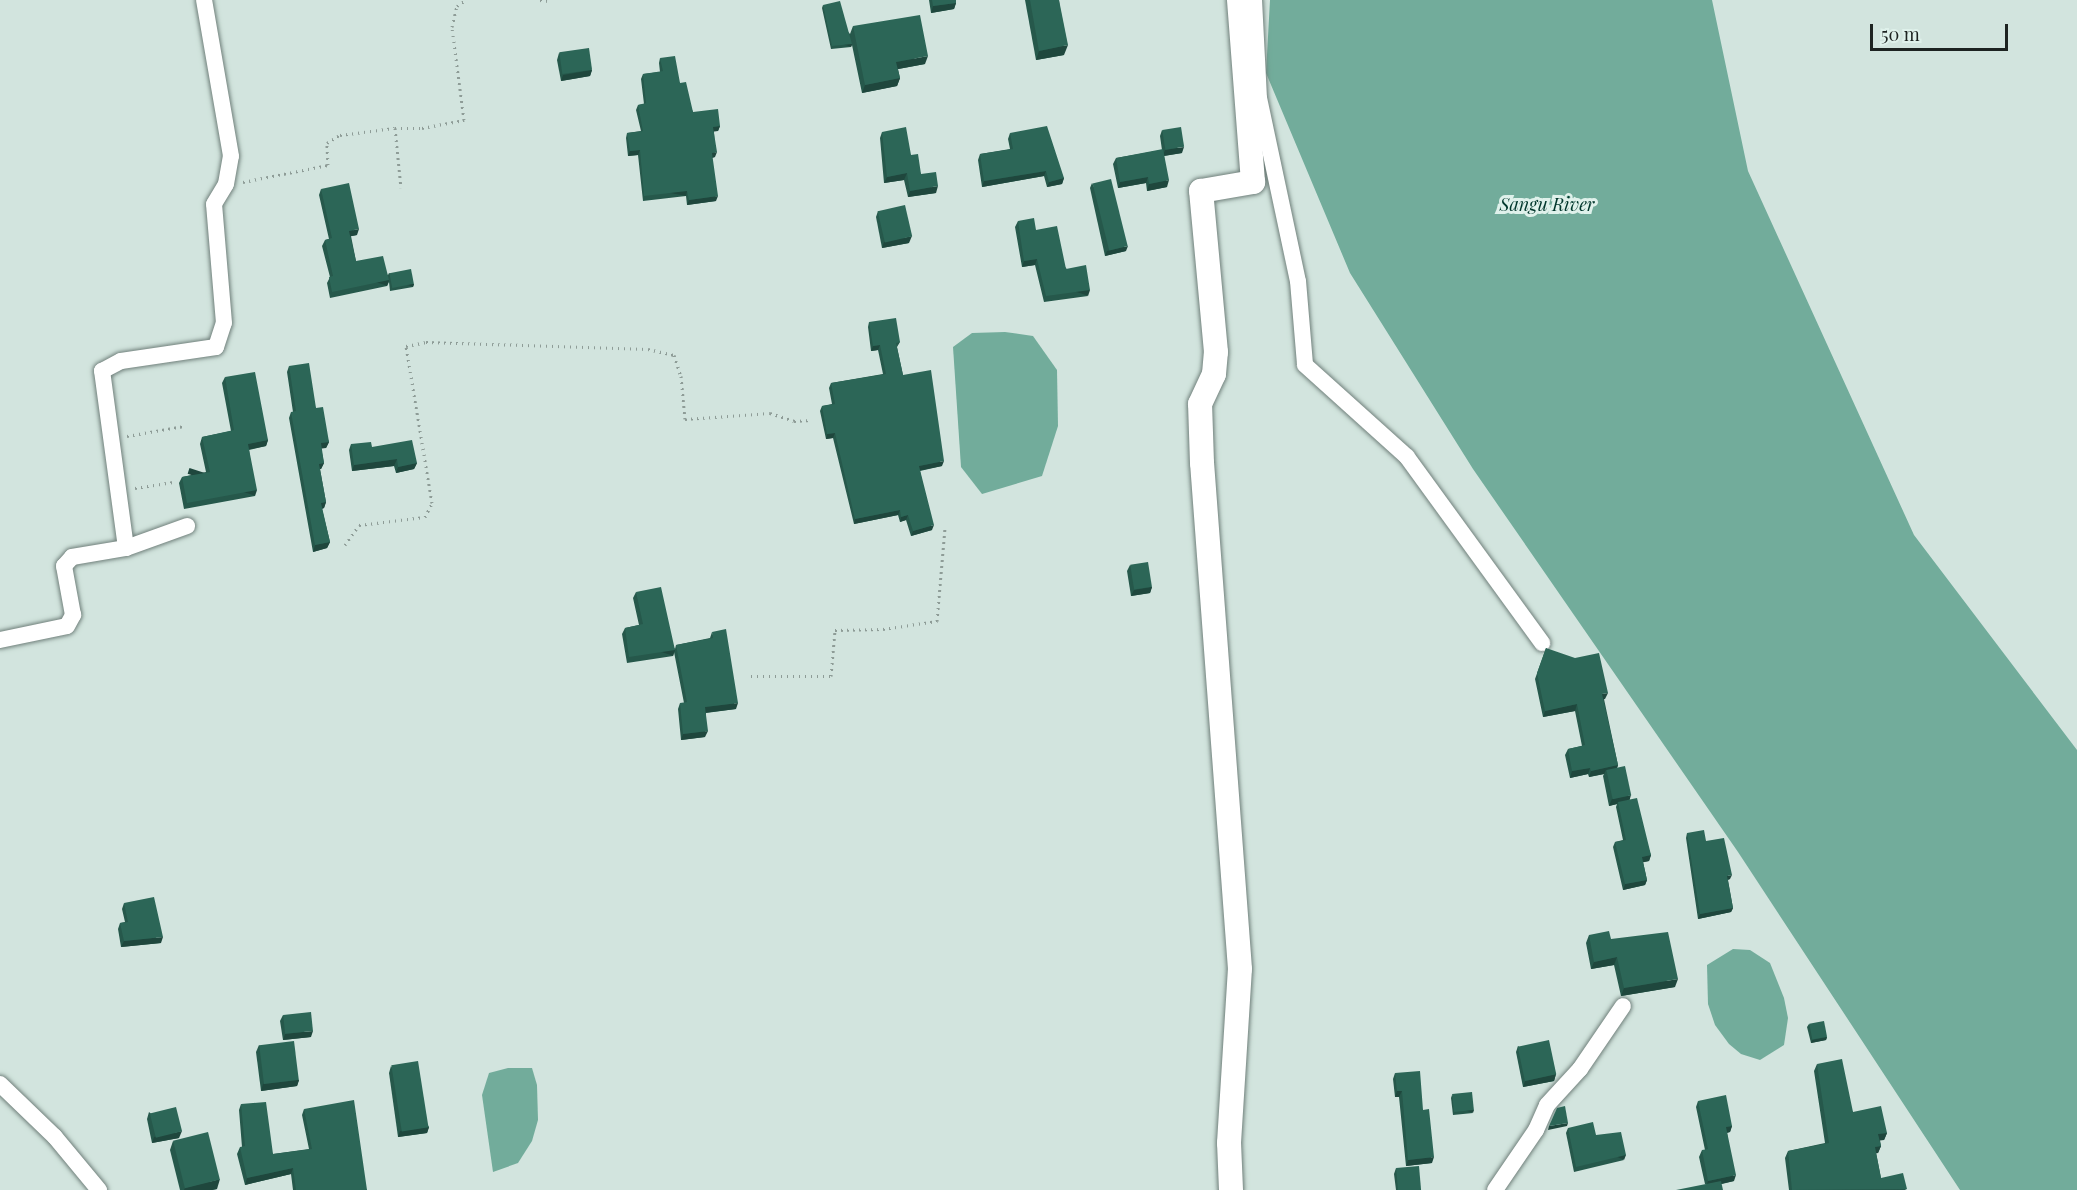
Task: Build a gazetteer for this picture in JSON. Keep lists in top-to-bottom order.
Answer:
{
  "water": ["Sangu River"],
  "scale_bar": "50 m"
}
